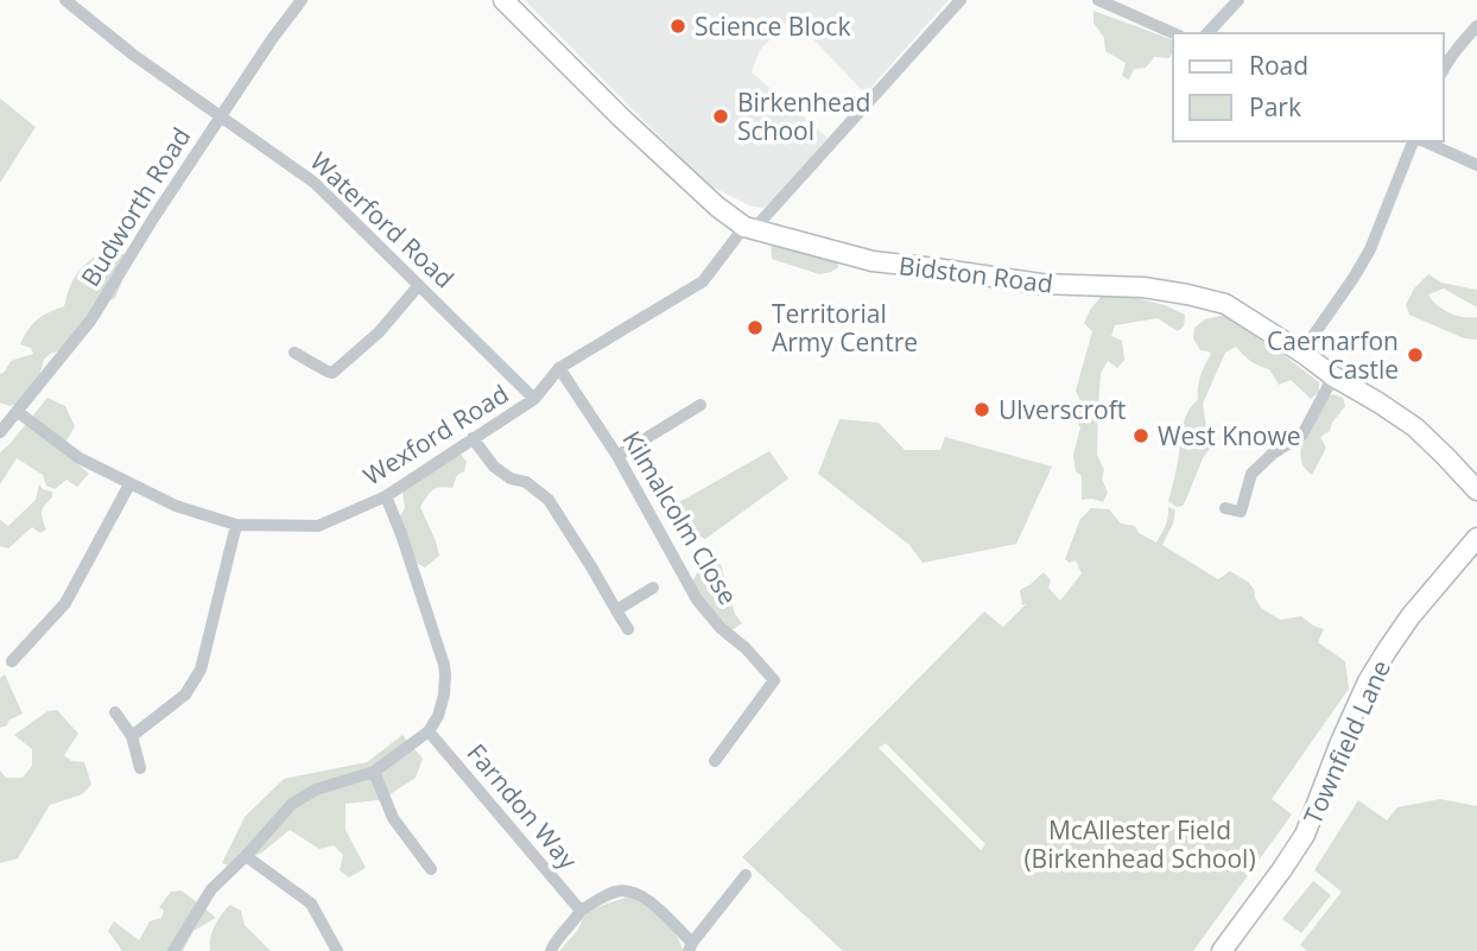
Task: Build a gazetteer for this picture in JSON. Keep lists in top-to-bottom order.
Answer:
{
  "streets": {
    "main road": ["Bidston Road", "Townfield Lane"],
    "street": [
      "Budworth Road",
      "Waterford Road",
      "Wexford Road",
      "Kilmalcolm Close",
      "Farndon Way"
    ]
  },
  "crossings": [
    ["Budworth Road", "Waterford Road"],
    ["Budworth Road", "Wexford Road"],
    ["Waterford Road", "Wexford Road"],
    ["Bidston Road", "Wexford Road"],
    ["Wexford Road", "Kilmalcolm Close"]
  ],
  "parks": ["McAllester Field (Birkenhead School)"],
  "places": [
    "Science Block",
    "Birkenhead School",
    "Territorial Army Centre",
    "Caernarfon Castle",
    "Ulverscroft",
    "West Knowe"
  ],
  "legend": ["Road", "Park"]
}
